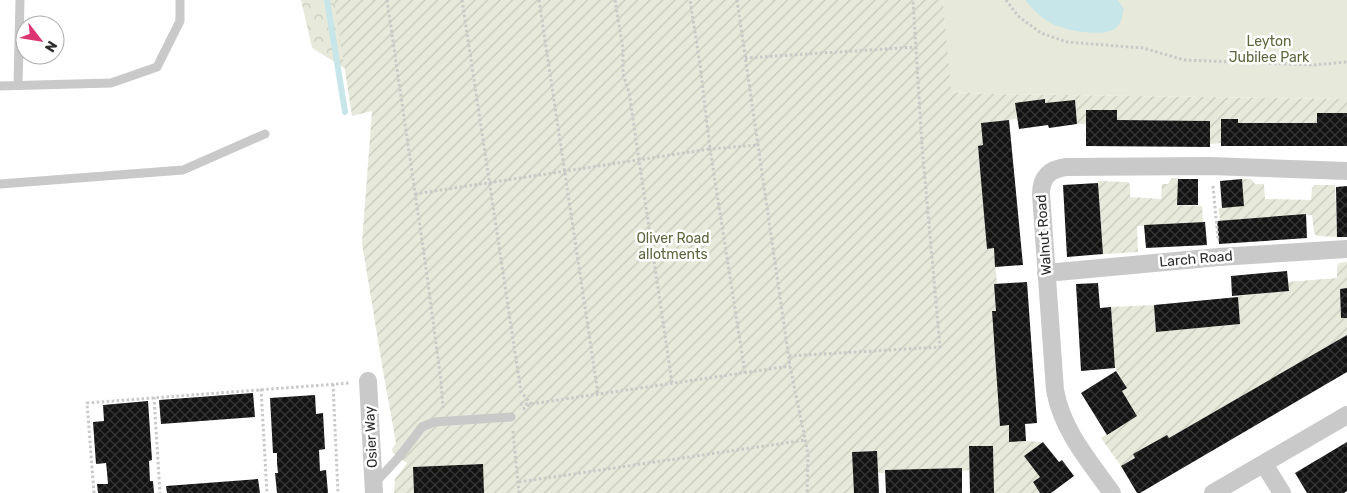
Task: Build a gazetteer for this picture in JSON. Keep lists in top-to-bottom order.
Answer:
{
  "streets": {
    "street": ["Walnut Road", "Larch Road", "Osier Way"]
  },
  "crossings": [
    ["Walnut Road", "Larch Road"]
  ],
  "parks": ["Leyton Jubilee Park", "Oliver Road allotments"],
  "north": "bottom right"
}
